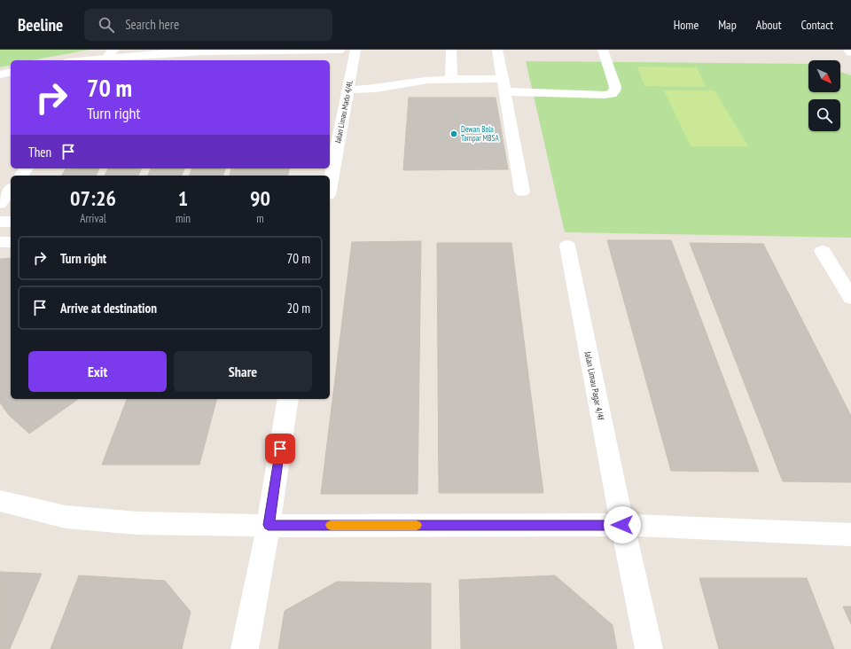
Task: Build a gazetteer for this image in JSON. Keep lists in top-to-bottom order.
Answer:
{
  "streets": {
    "street": ["Jalan Limau Madu 4/4L", "Jalan Limau Pagar 4/4f"]
  },
  "places": ["Dewan Bola Tampar MBSA"],
  "north": "bottom right",
  "page": {
    "header": "Beeline",
    "search": "Search here",
    "nav": [
      "Home",
      "Map",
      "About",
      "Contact"
    ],
    "turn": ["70 m", "Turn right"],
    "then": "Then",
    "eta": [
      "07:26",
      "Arrival",
      "1",
      "min",
      "90",
      "m"
    ],
    "list": [
      {
        "name": "Turn right",
        "value": "70 m"
      },
      {
        "name": "Arrive at destination",
        "value": "20 m"
      }
    ],
    "buttons": ["Exit", "Share"]
  }
}
